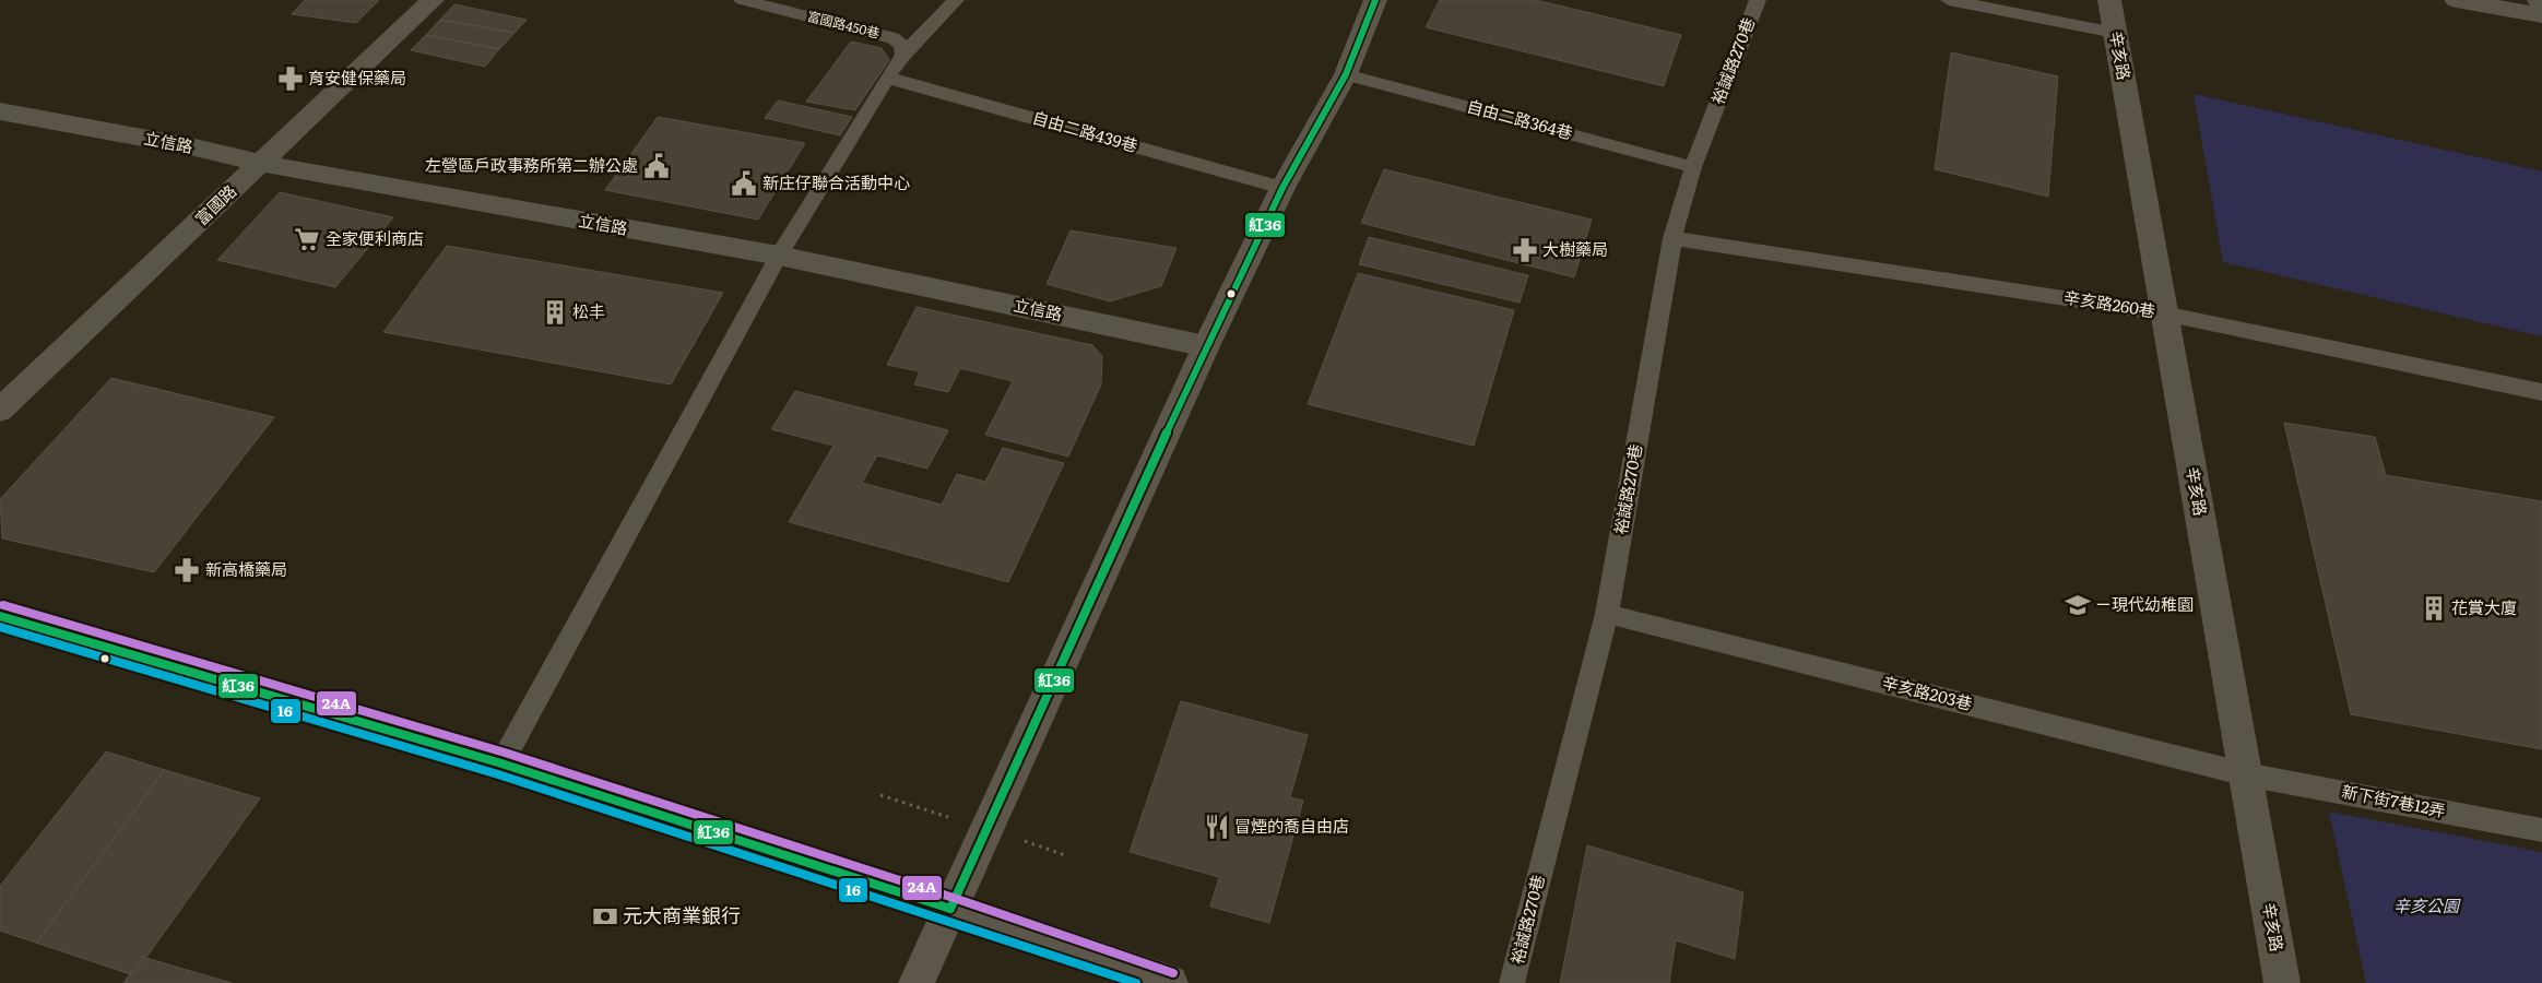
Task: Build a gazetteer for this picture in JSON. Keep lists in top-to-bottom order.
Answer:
{
  "streets": {
    "street": ["辛亥路", "立信路", "富國路"],
    "lane": [
      "富國路450巷",
      "裕誠路270巷",
      "自由二路364巷",
      "自由二路439巷",
      "辛亥路260巷",
      "辛亥路203巷",
      "新下街7巷12弄"
    ]
  },
  "crossings": [
    ["辛亥路", "辛亥路260巷"],
    ["辛亥路", "辛亥路203巷"],
    ["辛亥路", "新下街7巷12弄"],
    ["裕誠路270巷", "自由二路364巷"],
    ["裕誠路270巷", "辛亥路260巷"],
    ["裕誠路270巷", "辛亥路203巷"],
    ["立信路", "富國路"],
    ["辛亥路203巷", "新下街7巷12弄"]
  ],
  "parks": ["辛亥公園"],
  "places": {
    "pharmacy": ["育安健保藥局", "大樹藥局", "新高橋藥局"],
    "public building": ["左營區戶政事務所第二辦公處", "新庄仔聯合活動中心"],
    "supermarket": ["全家便利商店"],
    "building": ["松丰", "花賞大廈"],
    "school or university": ["ㄧ現代幼稚園"],
    "restaurant": ["冒煙的喬自由店"],
    "bank": ["元大商業銀行"]
  },
  "lines": ["transit line 紅36", "transit line 24A", "transit line 16"]
}
